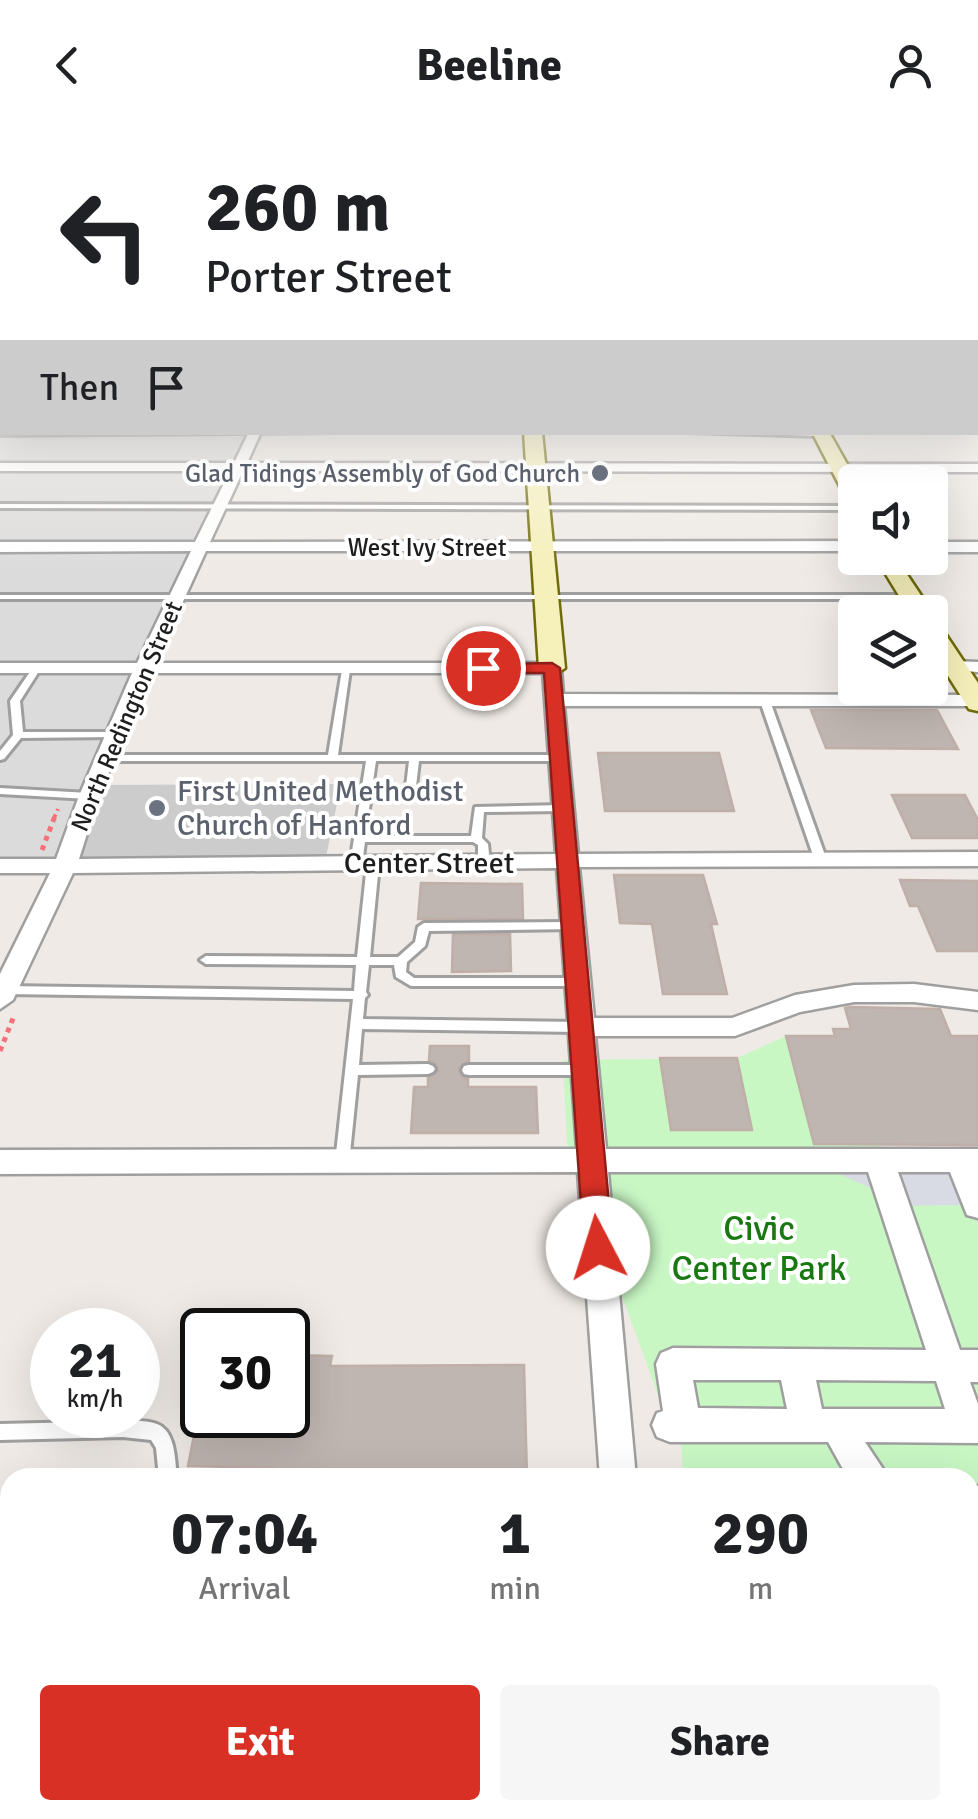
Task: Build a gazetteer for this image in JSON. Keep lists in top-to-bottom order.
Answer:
{
  "streets": {
    "street": ["West Ivy Street", "North Redington Street", "Center Street"]
  },
  "crossings": [
    ["West Ivy Street", "North Redington Street"],
    ["North Redington Street", "Center Street"]
  ],
  "parks": ["Civic Center Park"],
  "places": ["Glad Tidings Assembly of God Church", "First United Methodist Church of Hanford"],
  "page": {
    "header": "Beeline",
    "turn": ["260 m", "Porter Street"],
    "then": "Then",
    "speed": "21 km/h",
    "limit": "30",
    "eta": [
      "07:04",
      "Arrival",
      "1",
      "min",
      "290",
      "m"
    ],
    "buttons": ["Exit", "Share"]
  }
}
